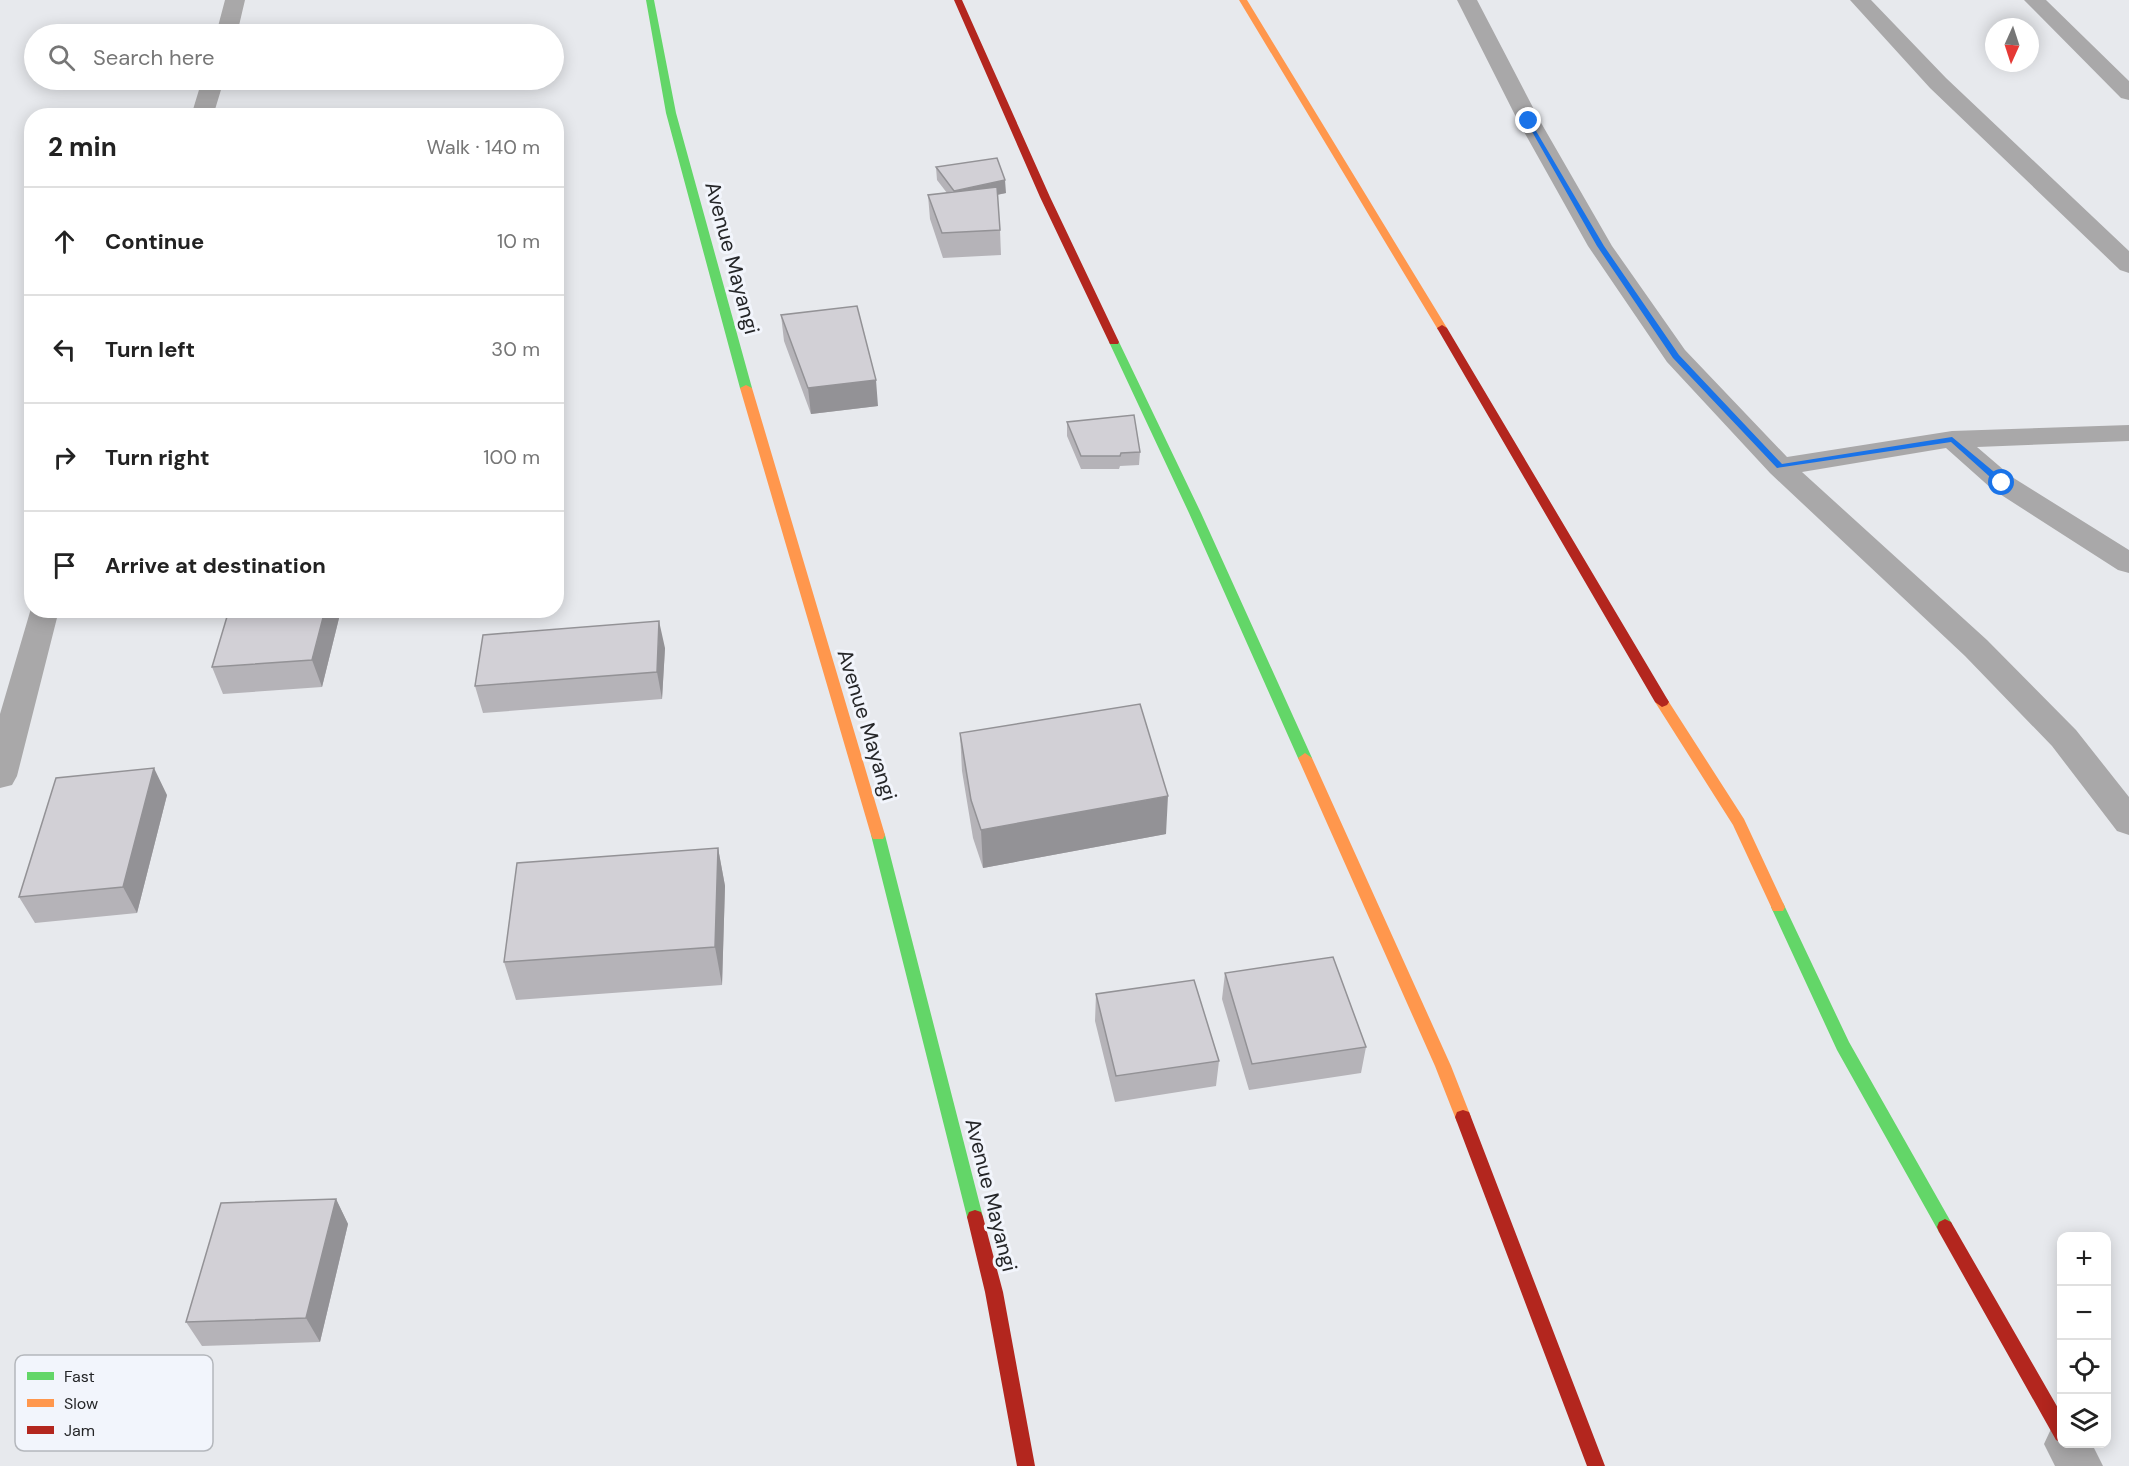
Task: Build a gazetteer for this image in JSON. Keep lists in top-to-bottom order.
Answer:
{
  "streets": {
    "street": ["Avenue Mayangi"]
  },
  "legend": ["Fast", "Slow", "Jam"],
  "north": "bottom",
  "page": {
    "search": "Search here",
    "heading": ["2 min", "Walk · 140 m"],
    "list": [
      ["Continue", "10 m"],
      ["Turn left", "30 m"],
      ["Turn right", "100 m"],
      "Arrive at destination"
    ],
    "map_buttons": ["+", "−"]
  }
}
